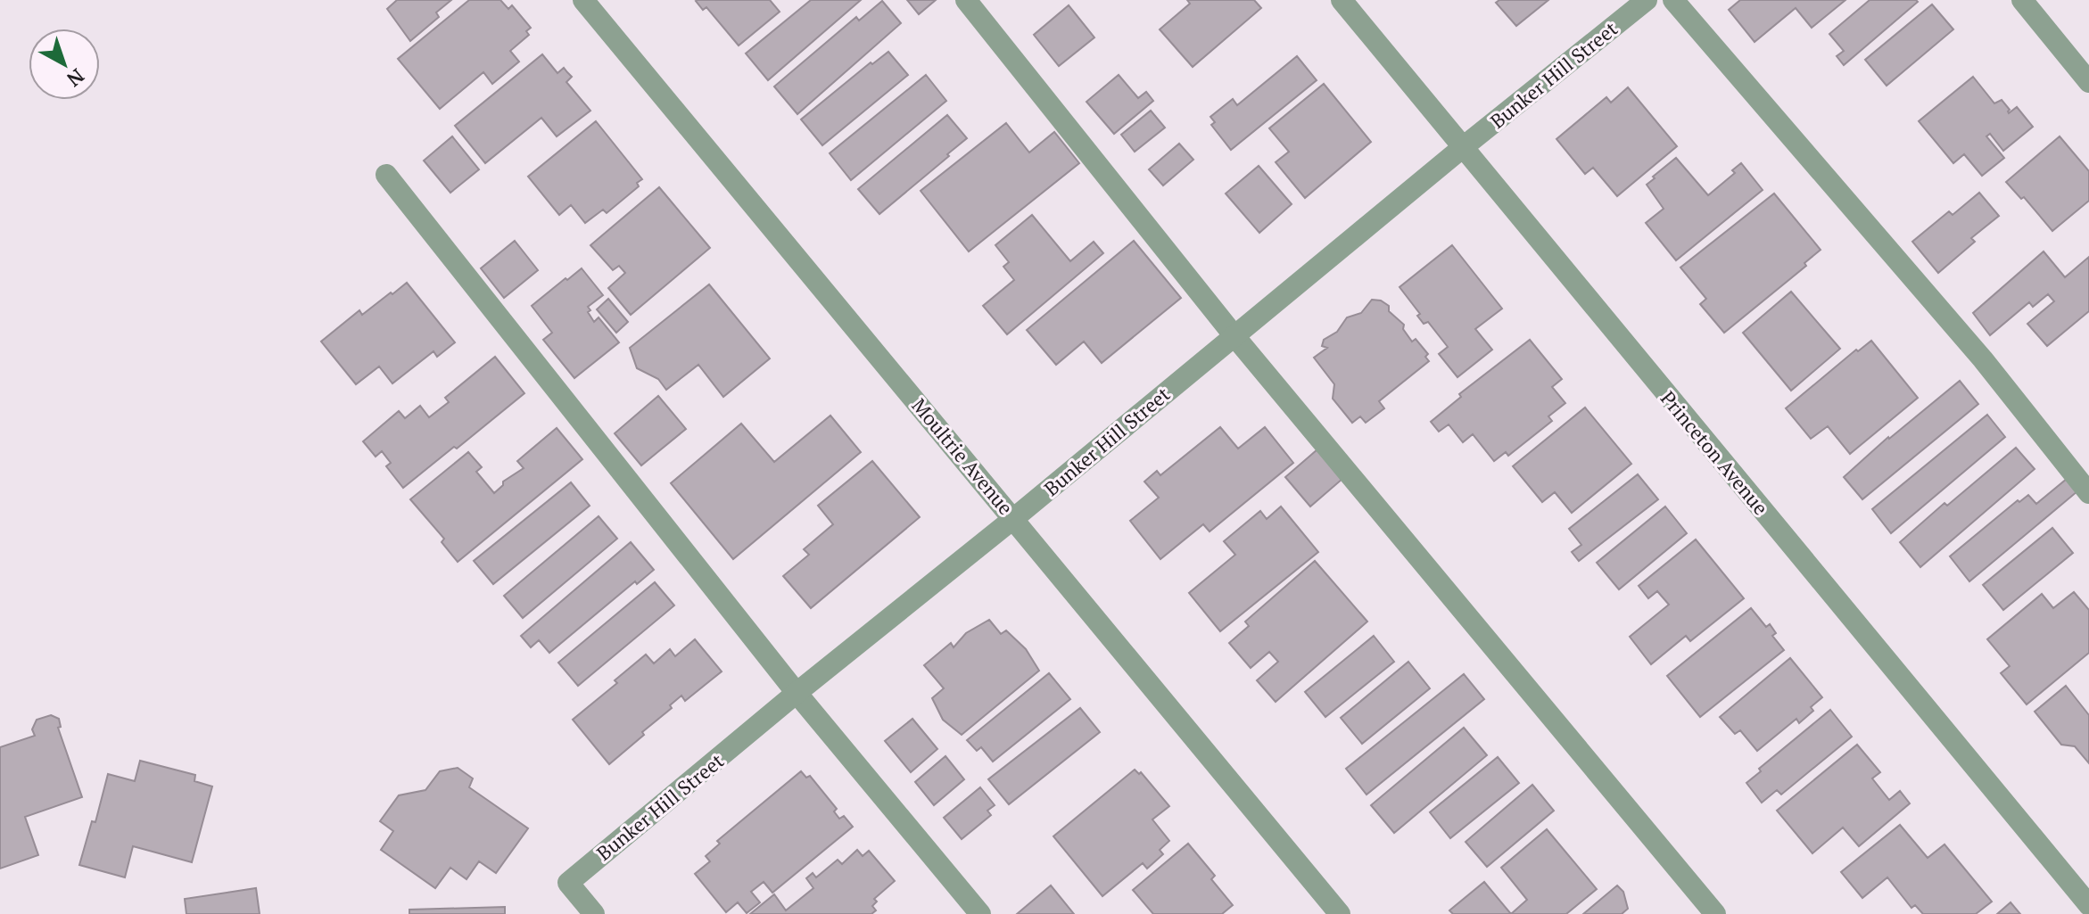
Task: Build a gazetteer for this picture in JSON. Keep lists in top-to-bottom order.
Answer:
{
  "streets": {
    "street": ["Bunker Hill Street", "Princeton Avenue", "Moultrie Avenue"]
  },
  "crossings": [
    ["Bunker Hill Street", "Princeton Avenue"],
    ["Bunker Hill Street", "Moultrie Avenue"]
  ],
  "north": "bottom right"
}
